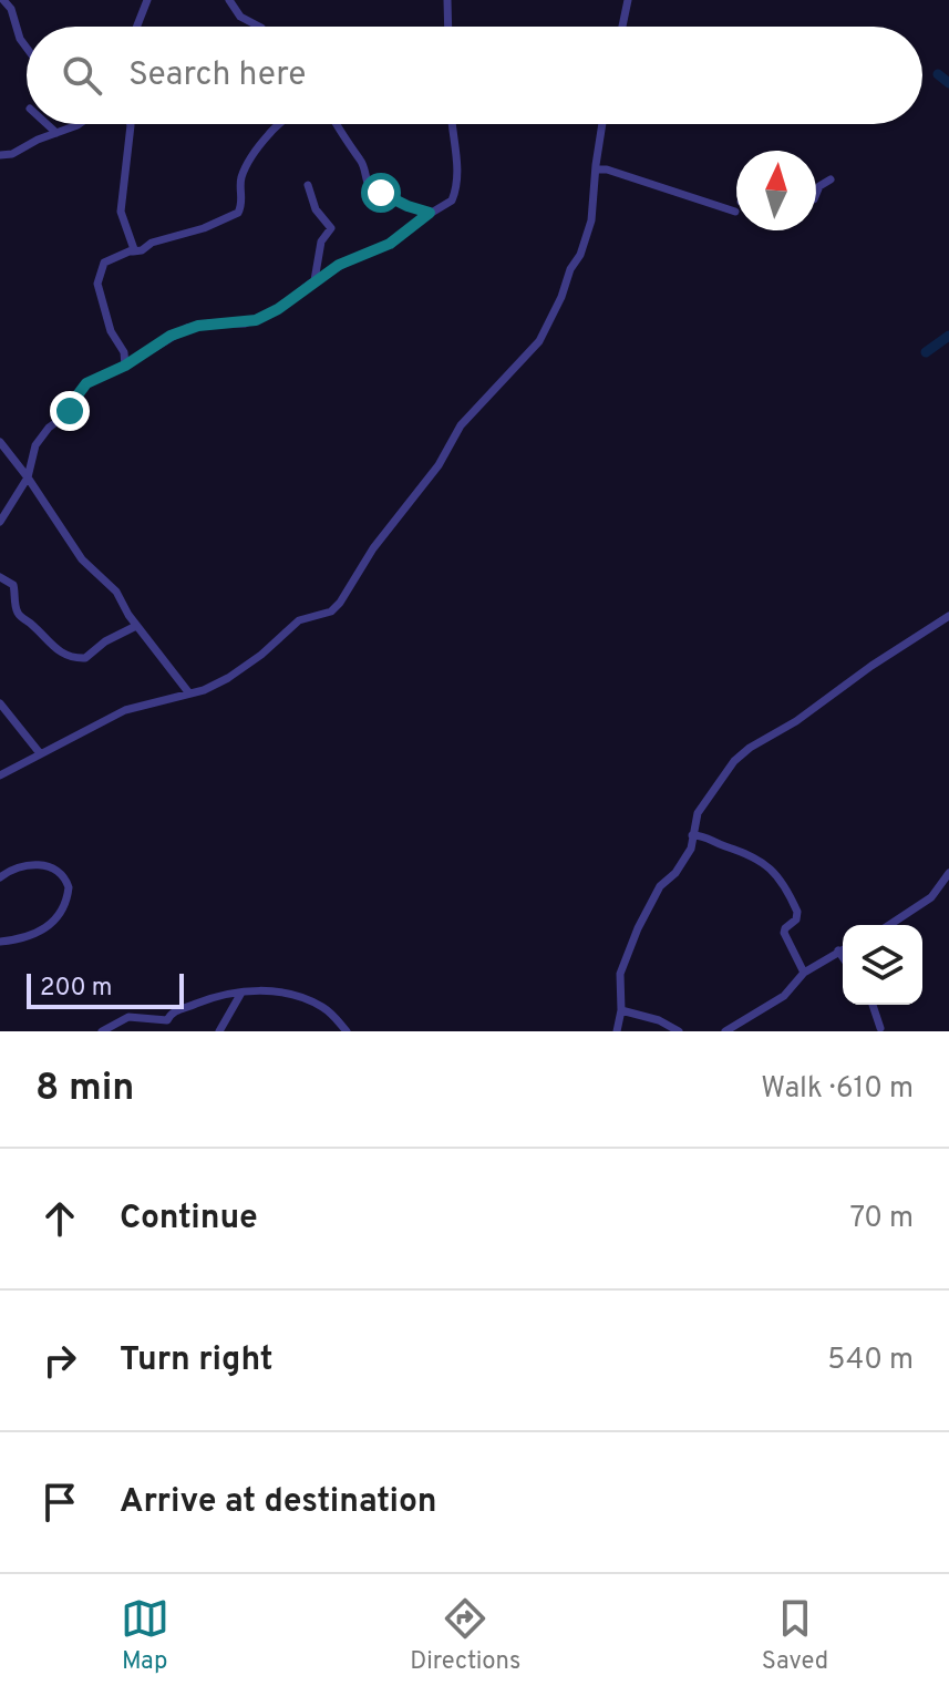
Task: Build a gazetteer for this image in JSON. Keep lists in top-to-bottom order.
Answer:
{
  "scale_bar": "200 m",
  "north": "top",
  "page": {
    "search": "Search here",
    "scale": "200 m",
    "heading": ["8 min", "Walk · 610 m"],
    "list": [
      ["Continue", "70 m"],
      ["Turn right", "540 m"],
      "Arrive at destination"
    ],
    "nav": ["Map", "Directions", "Saved"]
  }
}
